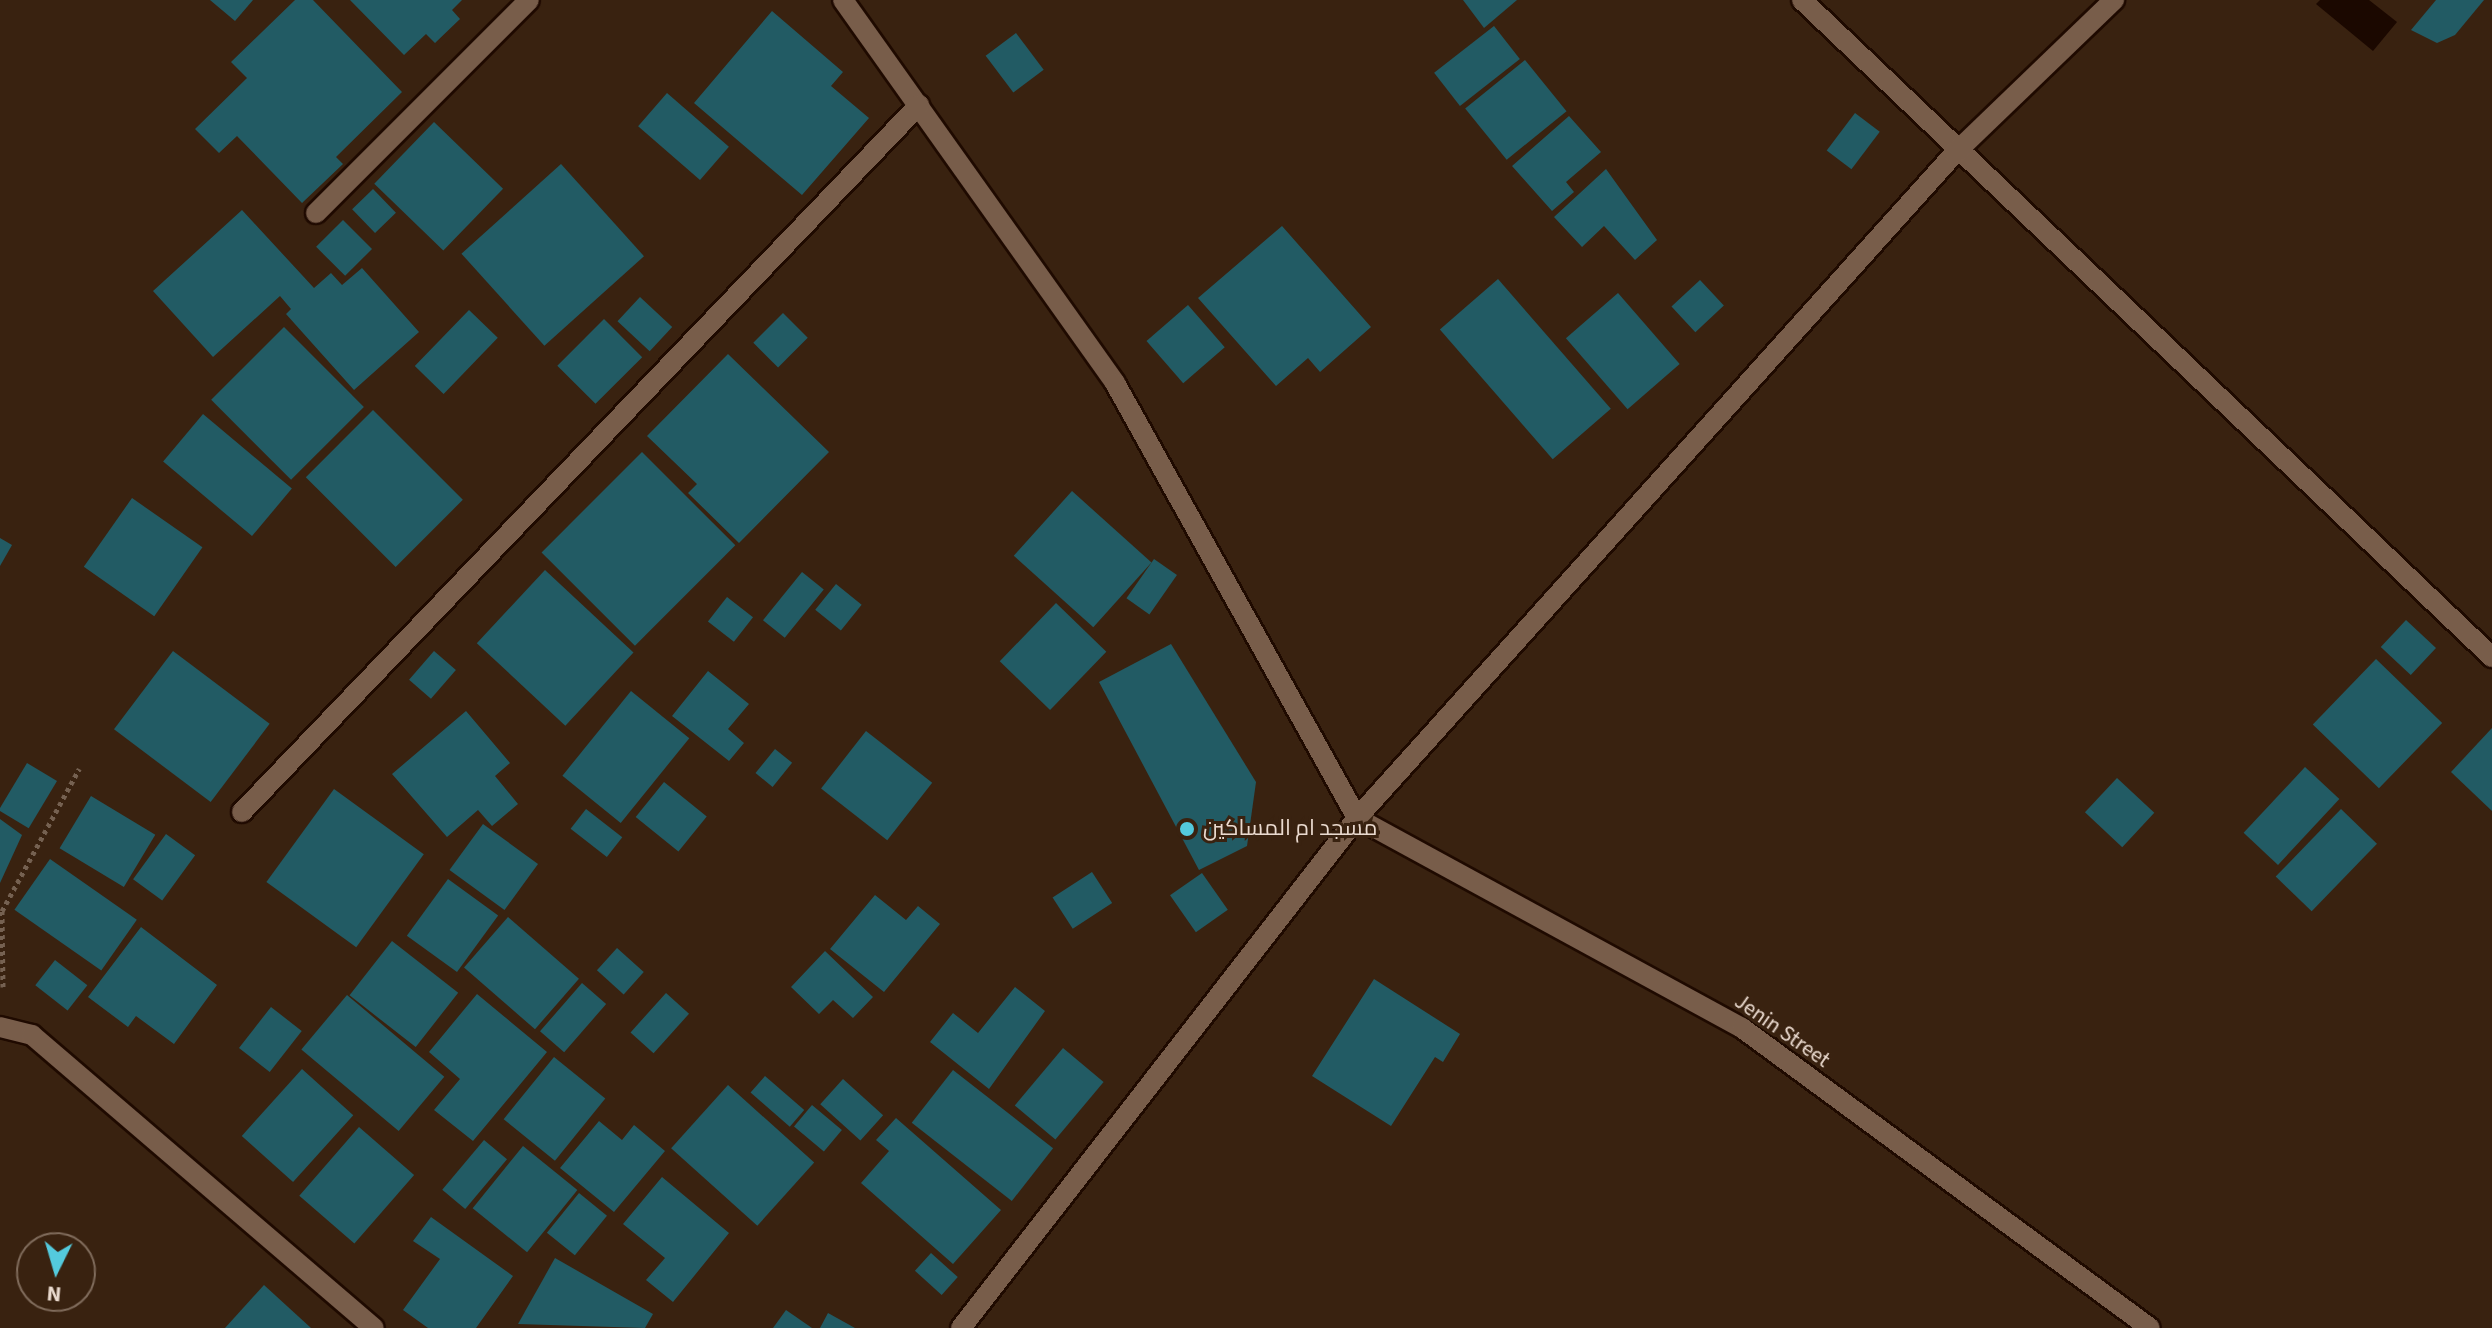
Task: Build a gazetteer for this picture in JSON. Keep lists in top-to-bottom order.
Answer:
{
  "streets": {
    "street": ["Jenin Street"]
  },
  "places": ["مسجد ام المساكين"],
  "north": "bottom"
}
